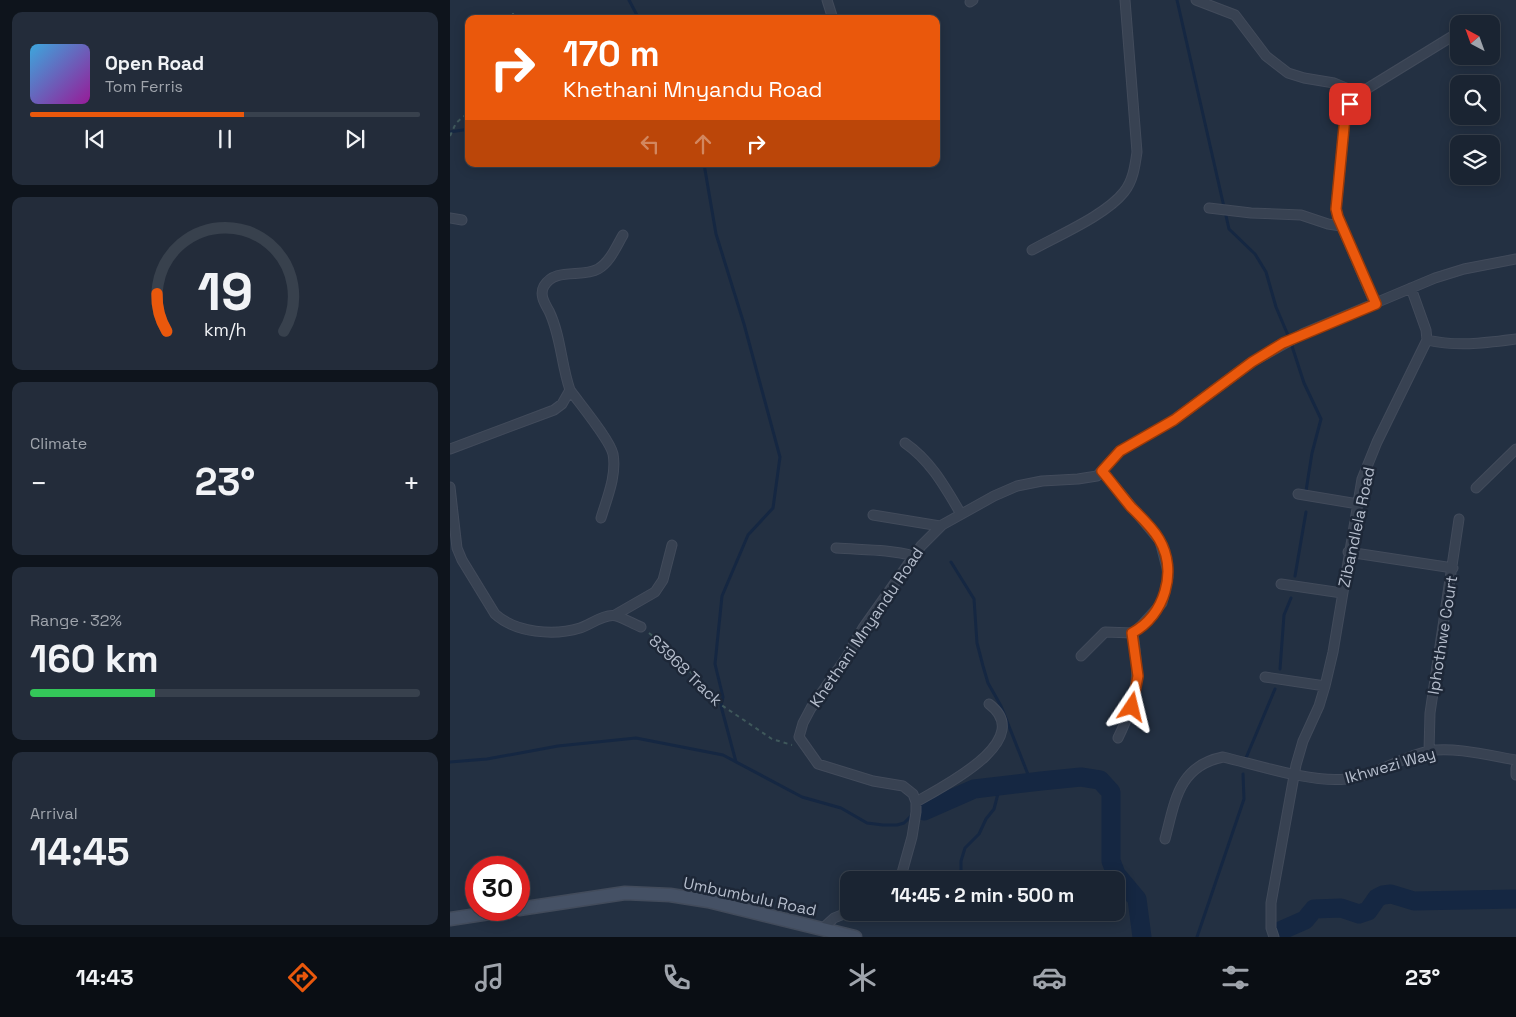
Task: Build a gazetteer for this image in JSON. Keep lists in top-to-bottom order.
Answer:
{
  "streets": {
    "main road": ["Umbumbulu Road"],
    "street": [
      "Zibandlela Road",
      "Khethani Mnyandu Road",
      "Iphothwe Court",
      "83968 Track",
      "Ikhwezi Way"
    ]
  },
  "crossings": [
    ["Zibandlela Road", "Ikhwezi Way"],
    ["Khethani Mnyandu Road", "83968 Track"],
    ["Iphothwe Court", "Ikhwezi Way"]
  ],
  "north": "top left",
  "page": {
    "turn": ["170 m", "Khethani Mnyandu Road"],
    "song": ["Open Road", "Tom Ferris"],
    "tile": [
      "Climate",
      ["Range · 32%", "160 km"],
      ["Arrival", "14:45"]
    ],
    "heat": ["−", "23°", "+"],
    "limit": "30",
    "trip": "14:45 · 2 min · 500 m",
    "tabs": ["14:43", "23°"],
    "gauge": ["19", "km/h"]
  }
}
